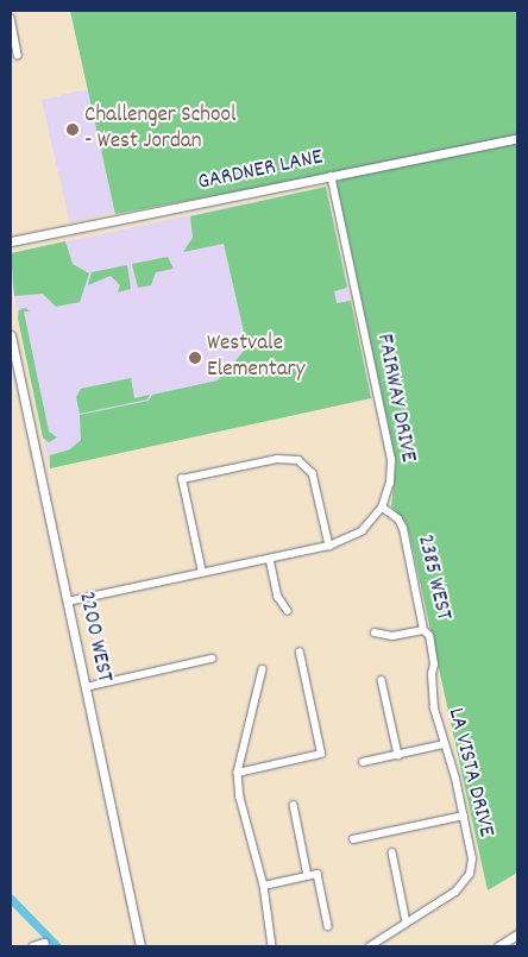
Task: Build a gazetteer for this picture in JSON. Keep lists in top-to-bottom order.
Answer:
{
  "streets": {
    "street": [
      "GARDNER LANE",
      "FAIRWAY DRIVE",
      "2385 WEST",
      "2200 WEST",
      "LA VISTA DRIVE"
    ]
  },
  "crossings": [
    ["GARDNER LANE", "FAIRWAY DRIVE"],
    ["FAIRWAY DRIVE", "2385 WEST"],
    ["FAIRWAY DRIVE", "2200 WEST"],
    ["2385 WEST", "LA VISTA DRIVE"]
  ],
  "places": ["Challenger School - West Jordan", "Westvale Elementary"]
}
